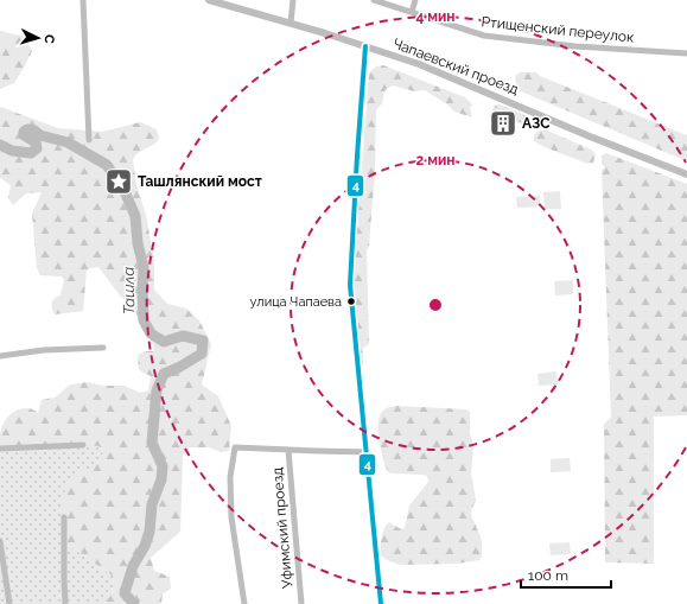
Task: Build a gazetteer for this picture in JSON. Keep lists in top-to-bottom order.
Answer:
{
  "streets": {
    "main road": ["Чапаевский проезд"],
    "street": ["Ртищенский переулок", "Уфимский проезд"]
  },
  "water": ["Ташла"],
  "places": {
    "building": ["АЗС"],
    "place": ["Ташлянский мост"],
    "other": ["улица Чапаева"]
  },
  "lines": ["transit line 4"],
  "scale_bar": "100 m",
  "north": "right",
  "rings": ["4 мин", "2 мин"]
}
